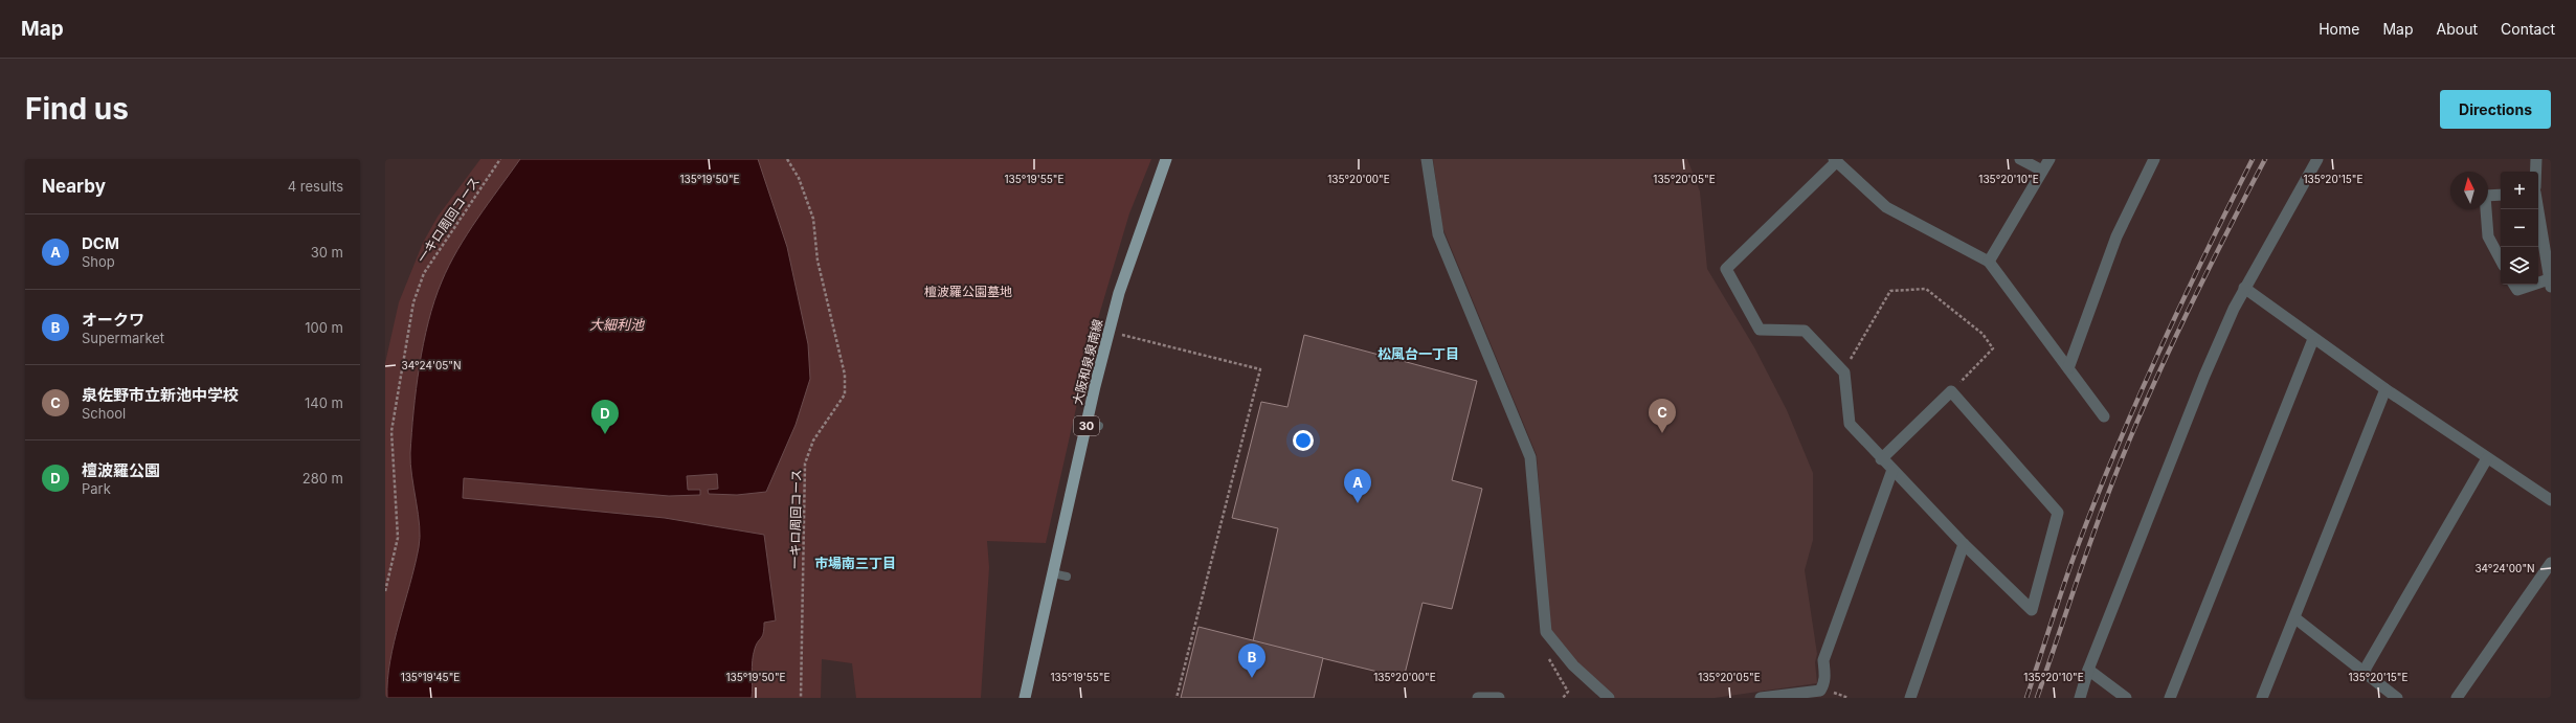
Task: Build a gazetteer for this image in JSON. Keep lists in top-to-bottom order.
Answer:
{
  "streets": {
    "main road": ["大阪和泉泉南線", "30"],
    "path": ["一キロ周回コース"]
  },
  "districts": ["松風台一丁目", "市場南三丁目"],
  "water": ["大細利池"],
  "parks": ["檀波羅公園墓地"],
  "north": "top",
  "page": {
    "header": "Map",
    "nav": [
      "Home",
      "Map",
      "About",
      "Contact"
    ],
    "buttons": "Directions",
    "title": "Find us",
    "heading": ["Nearby", "4 results"],
    "map_buttons": ["+", "−"],
    "list": [
      {
        "mark": "A",
        "name": "DCM",
        "note": "Shop",
        "value": "30 m"
      },
      {
        "mark": "B",
        "name": "オークワ",
        "note": "Supermarket",
        "value": "100 m"
      },
      {
        "mark": "C",
        "name": "泉佐野市立新池中学校",
        "note": "School",
        "value": "140 m"
      },
      {
        "mark": "D",
        "name": "檀波羅公園",
        "note": "Park",
        "value": "280 m"
      }
    ],
    "pins": [
      "C",
      "D",
      "A",
      "B"
    ]
  },
  "coordinates": [
    "135°19'50\"E",
    "135°19'55\"E",
    "135°20'00\"E",
    "135°20'05\"E",
    "135°20'10\"E",
    "135°20'15\"E",
    "34°24'05\"N",
    "34°24'00\"N",
    "135°19'45\"E"
  ]
}
